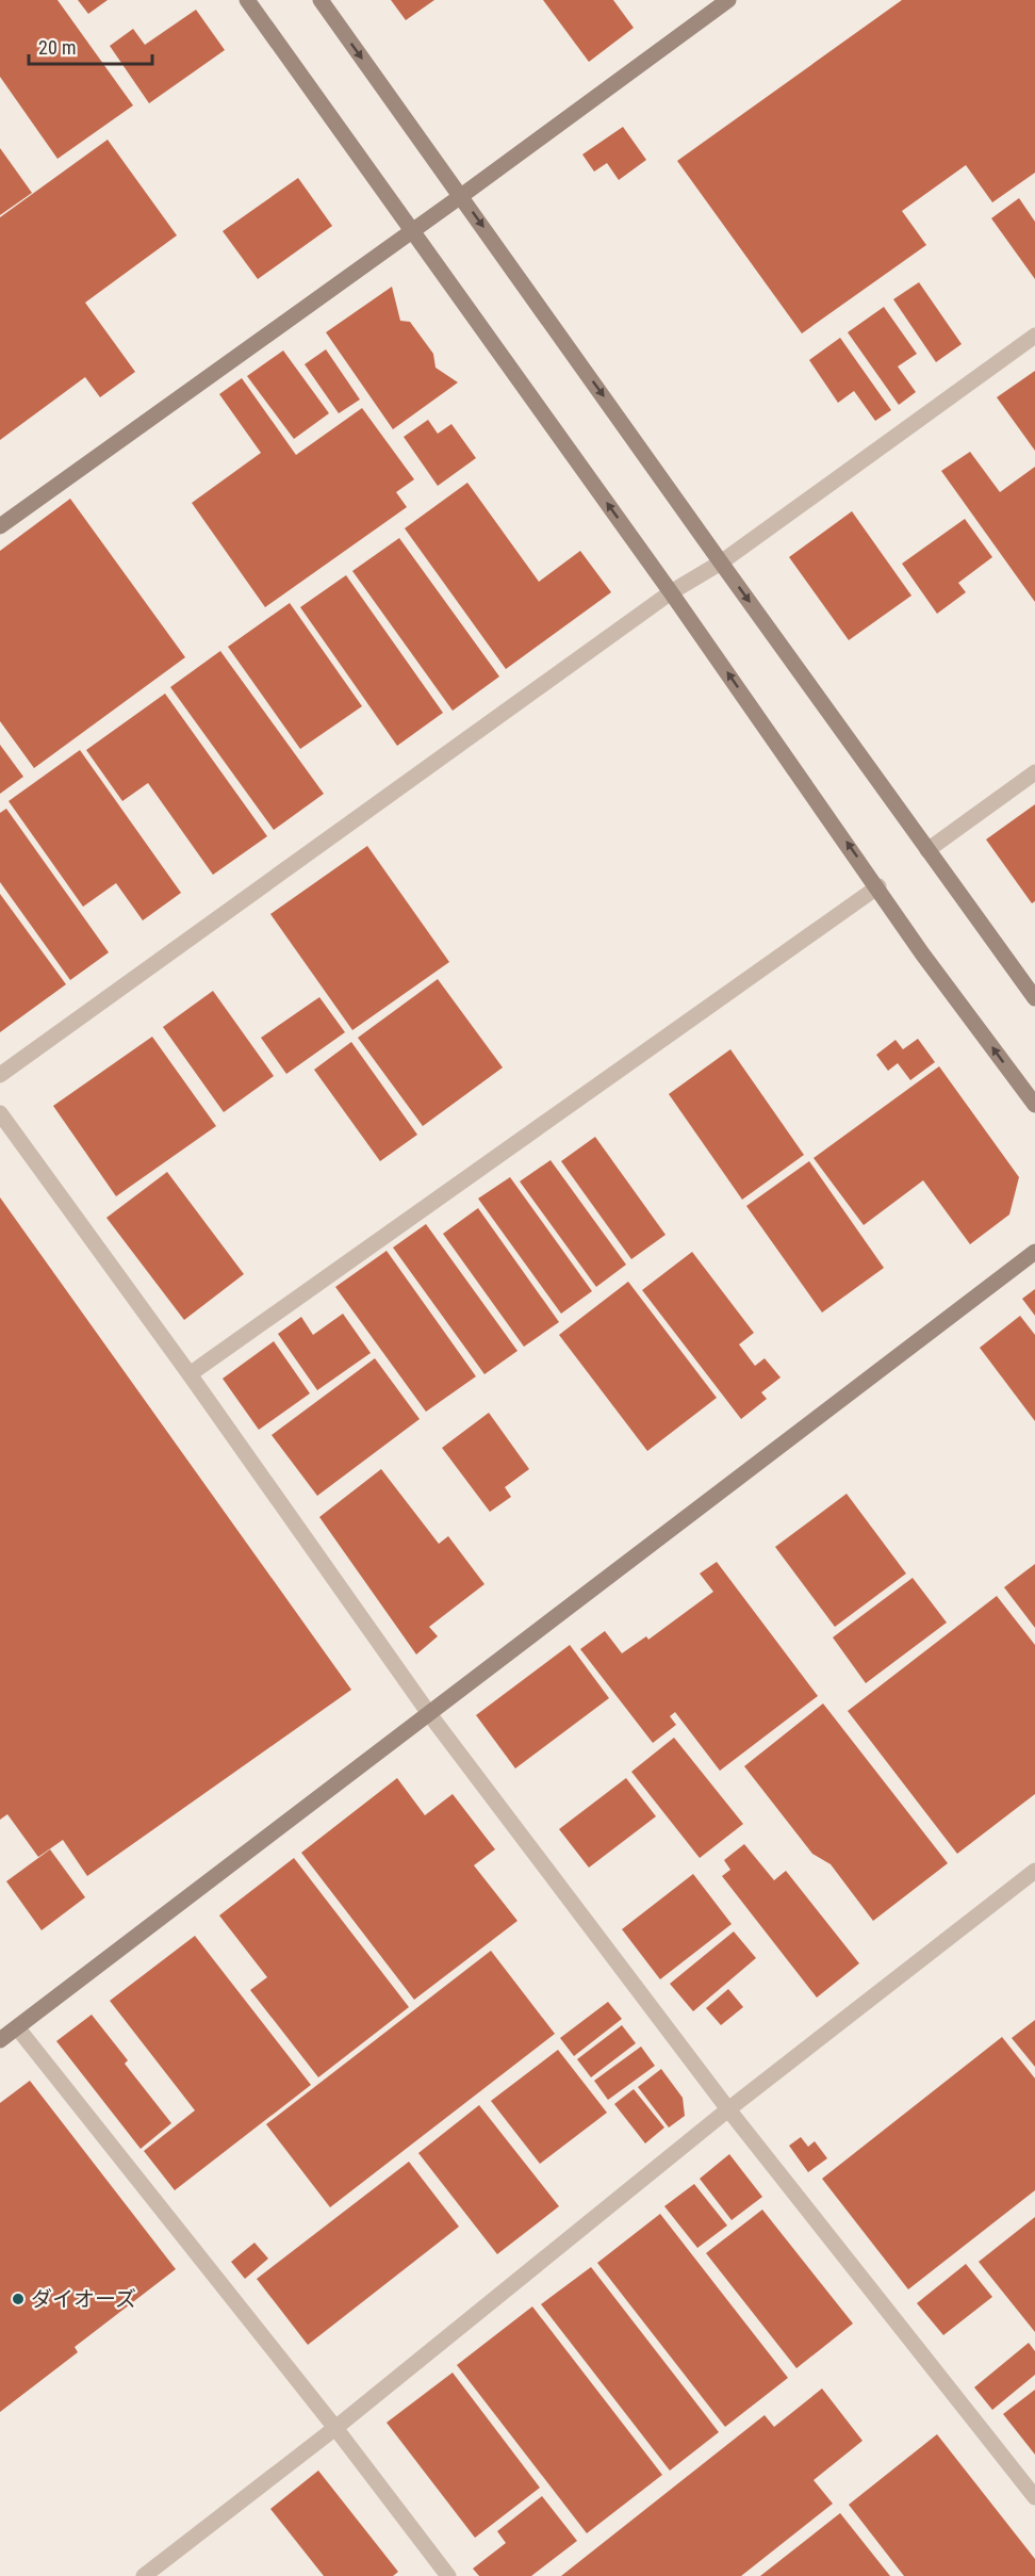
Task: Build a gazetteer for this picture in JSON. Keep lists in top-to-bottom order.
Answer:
{
  "places": ["ダイオーズ"],
  "scale_bar": "20 m"
}
